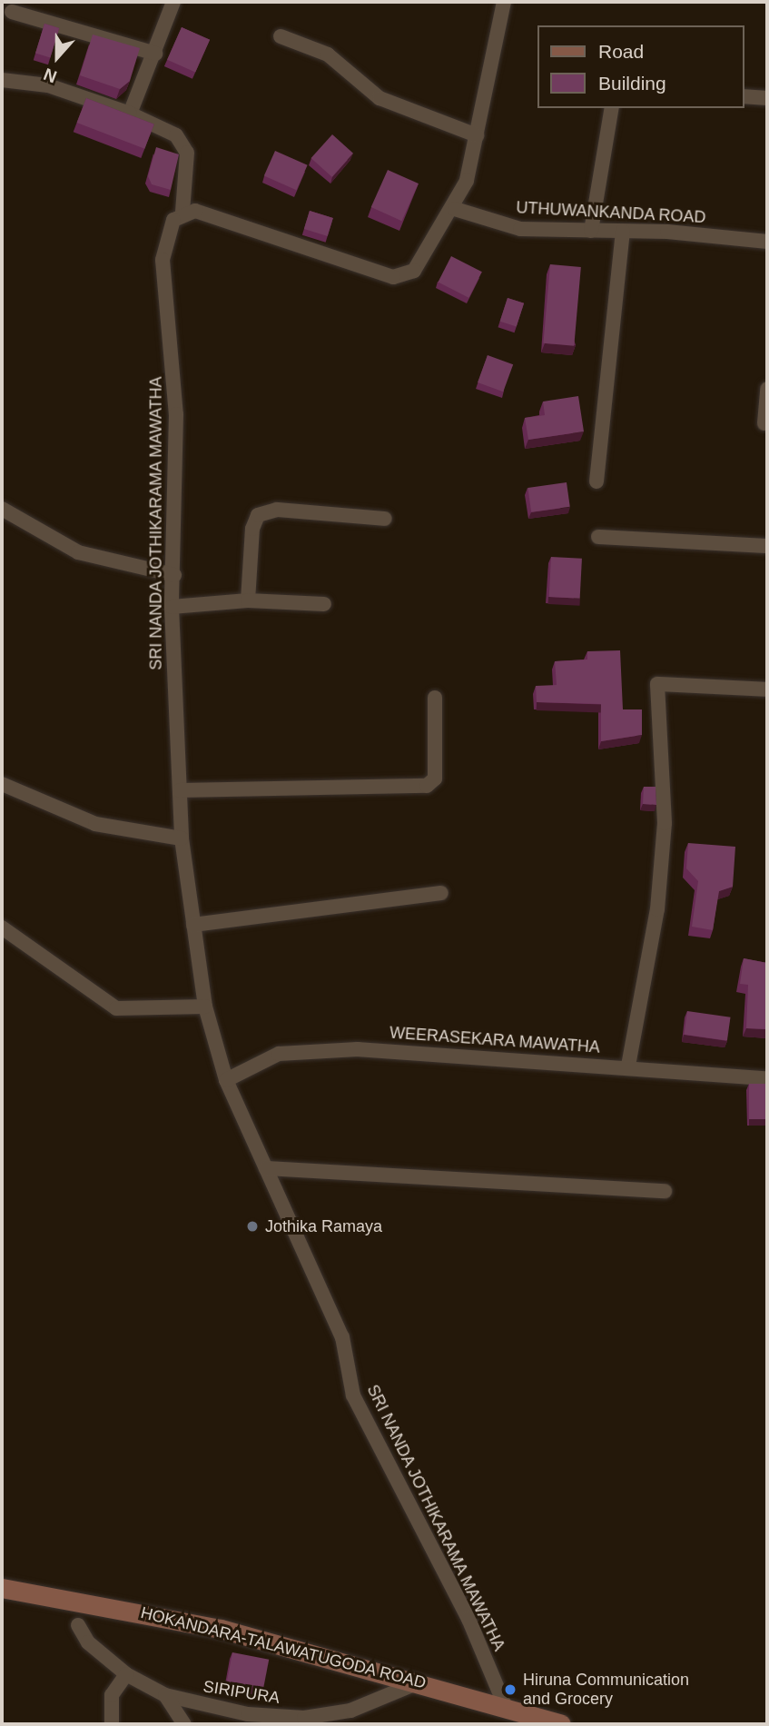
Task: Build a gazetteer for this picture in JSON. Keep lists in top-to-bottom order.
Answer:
{
  "streets": {
    "main road": ["HOKANDARA-TALAWATUGODA ROAD"],
    "street": [
      "UTHUWANKANDA ROAD",
      "SRI NANDA JOTHIKARAMA MAWATHA",
      "WEERASEKARA MAWATHA",
      "SIRIPURA"
    ]
  },
  "crossings": [
    ["SRI NANDA JOTHIKARAMA MAWATHA", "WEERASEKARA MAWATHA"],
    ["SRI NANDA JOTHIKARAMA MAWATHA", "HOKANDARA-TALAWATUGODA ROAD"],
    ["HOKANDARA-TALAWATUGODA ROAD", "SIRIPURA"]
  ],
  "places": ["Jothika Ramaya", "Hiruna Communication and Grocery"],
  "legend": ["Road", "Building"],
  "north": "bottom"
}
